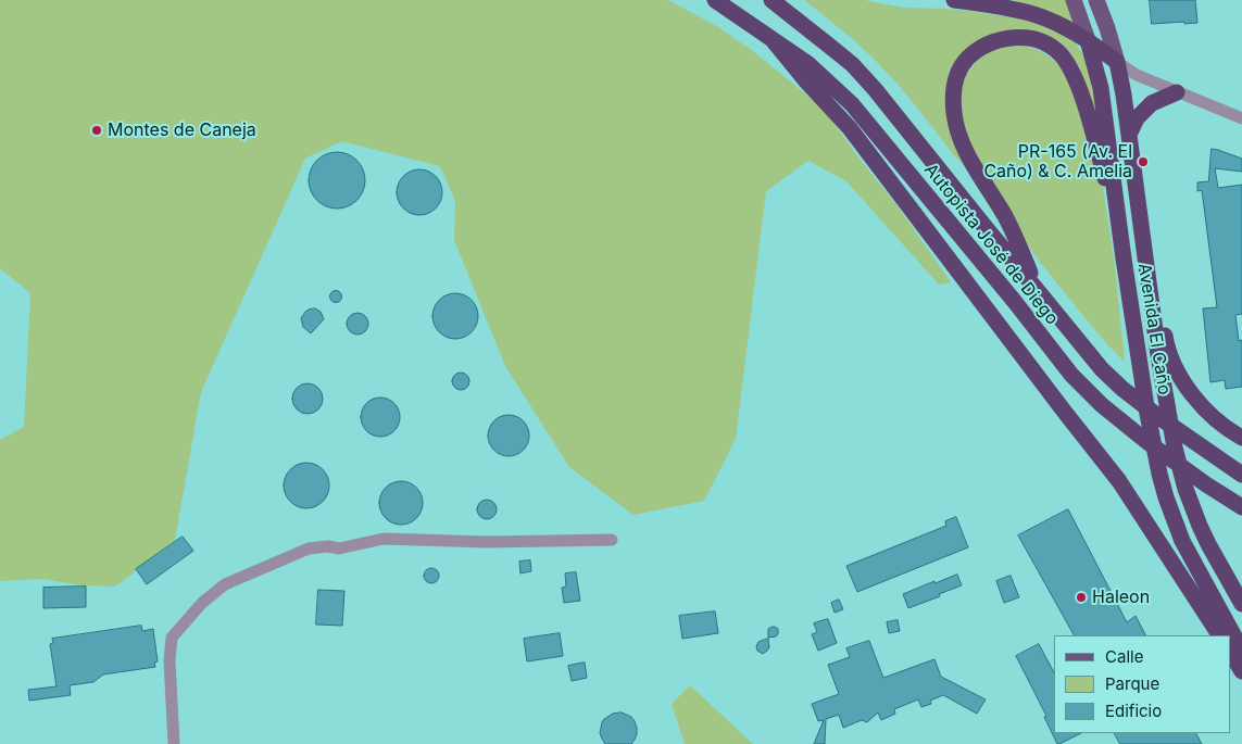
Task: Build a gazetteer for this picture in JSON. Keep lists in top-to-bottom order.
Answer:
{
  "streets": {
    "highway": ["Autopista José de Diego", "Avenida El Caño"]
  },
  "places": ["Montes de Caneja", "PR-165 (Av. El Caño) & C. Amelia", "Haleon"],
  "legend": ["Calle", "Parque", "Edificio"]
}
